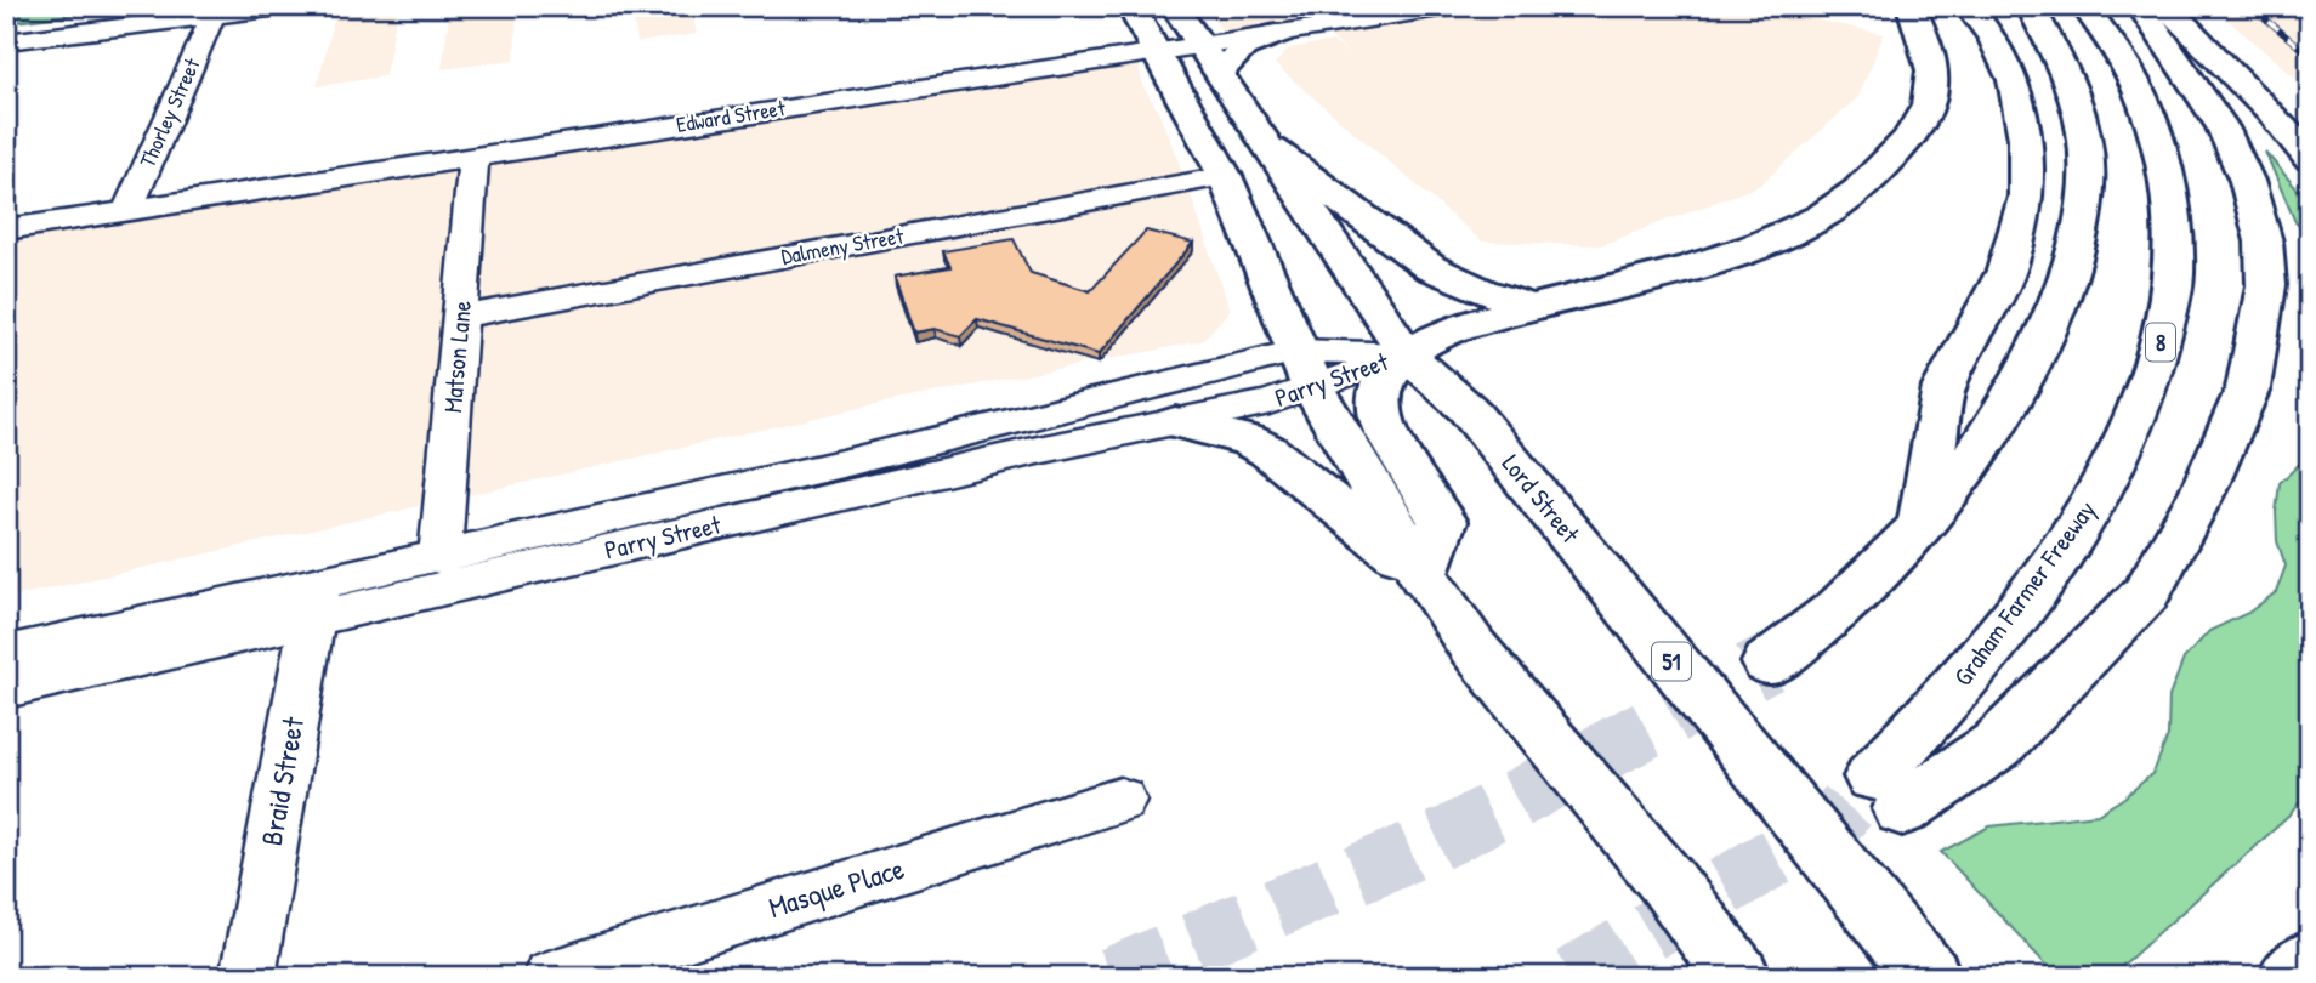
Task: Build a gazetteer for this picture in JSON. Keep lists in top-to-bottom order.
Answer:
{
  "streets": {
    "main road": [
      "8",
      "Lord Street",
      "Graham Farmer Freeway",
      "51"
    ],
    "street": [
      "Thorley Street",
      "Edward Street",
      "Dalmeny Street",
      "Matson Lane",
      "Parry Street",
      "Braid Street",
      "Masque Place"
    ]
  },
  "crossings": [
    ["Thorley Street", "Edward Street"],
    ["Edward Street", "Matson Lane"],
    ["Edward Street", "Lord Street"],
    ["Dalmeny Street", "Matson Lane"],
    ["Matson Lane", "Parry Street"],
    ["Parry Street", "Lord Street"],
    ["Parry Street", "Braid Street"]
  ]
}
